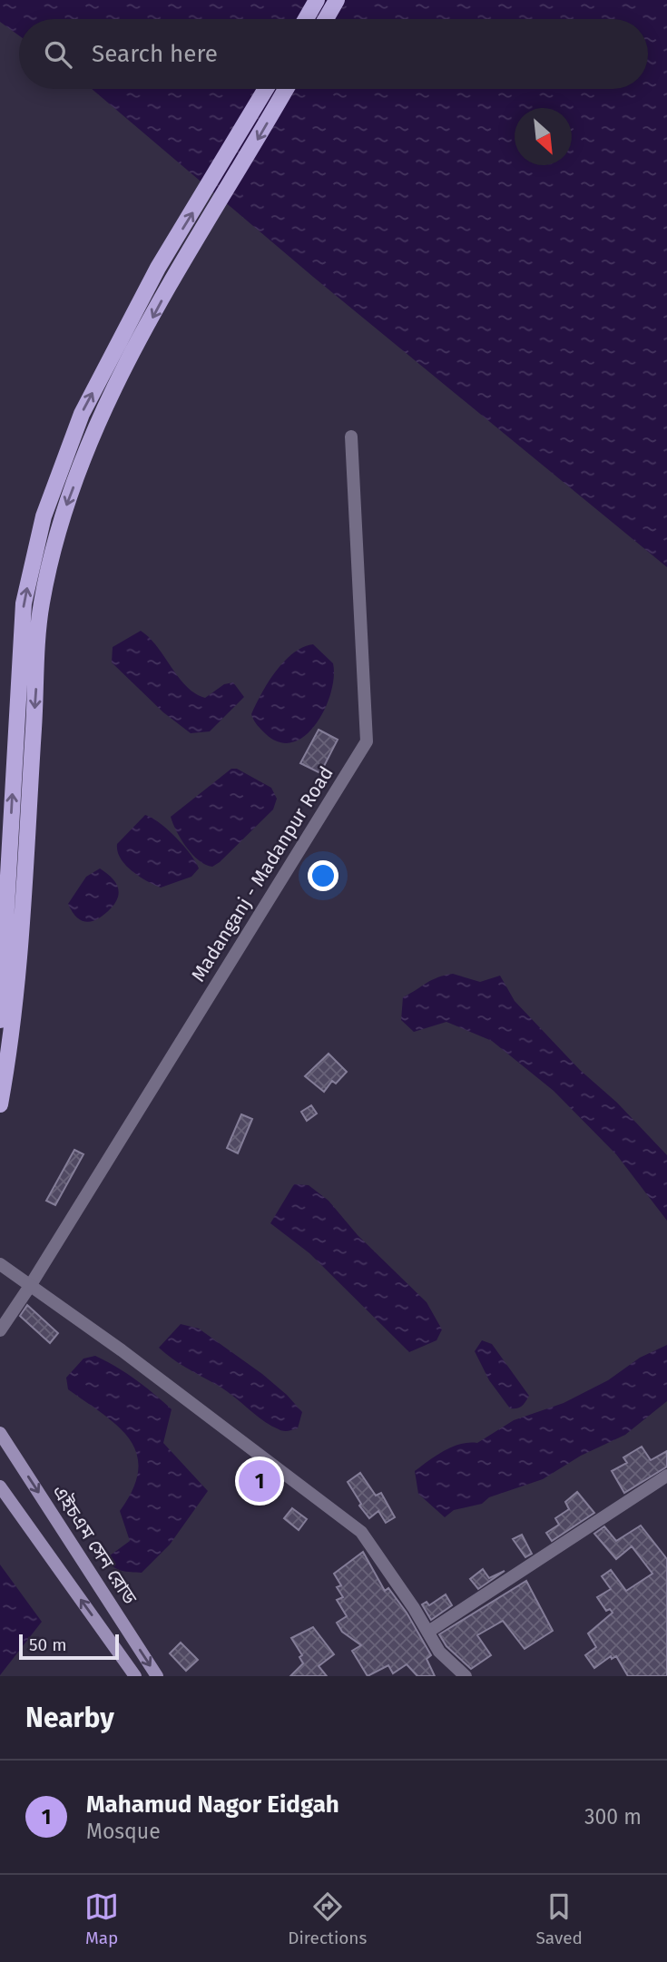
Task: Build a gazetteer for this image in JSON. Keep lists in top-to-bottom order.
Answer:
{
  "streets": {
    "main road": ["এইচএম সেন রোড"],
    "street": ["Madanganj - Madanpur Road"]
  },
  "scale_bar": "50 m",
  "north": "bottom right",
  "page": {
    "search": "Search here",
    "pins": "1",
    "scale": "50 m",
    "heading": "Nearby",
    "list": [
      {
        "mark": "1",
        "name": "Mahamud Nagor Eidgah",
        "note": "Mosque",
        "value": "300 m"
      }
    ],
    "nav": ["Map", "Directions", "Saved"]
  }
}
